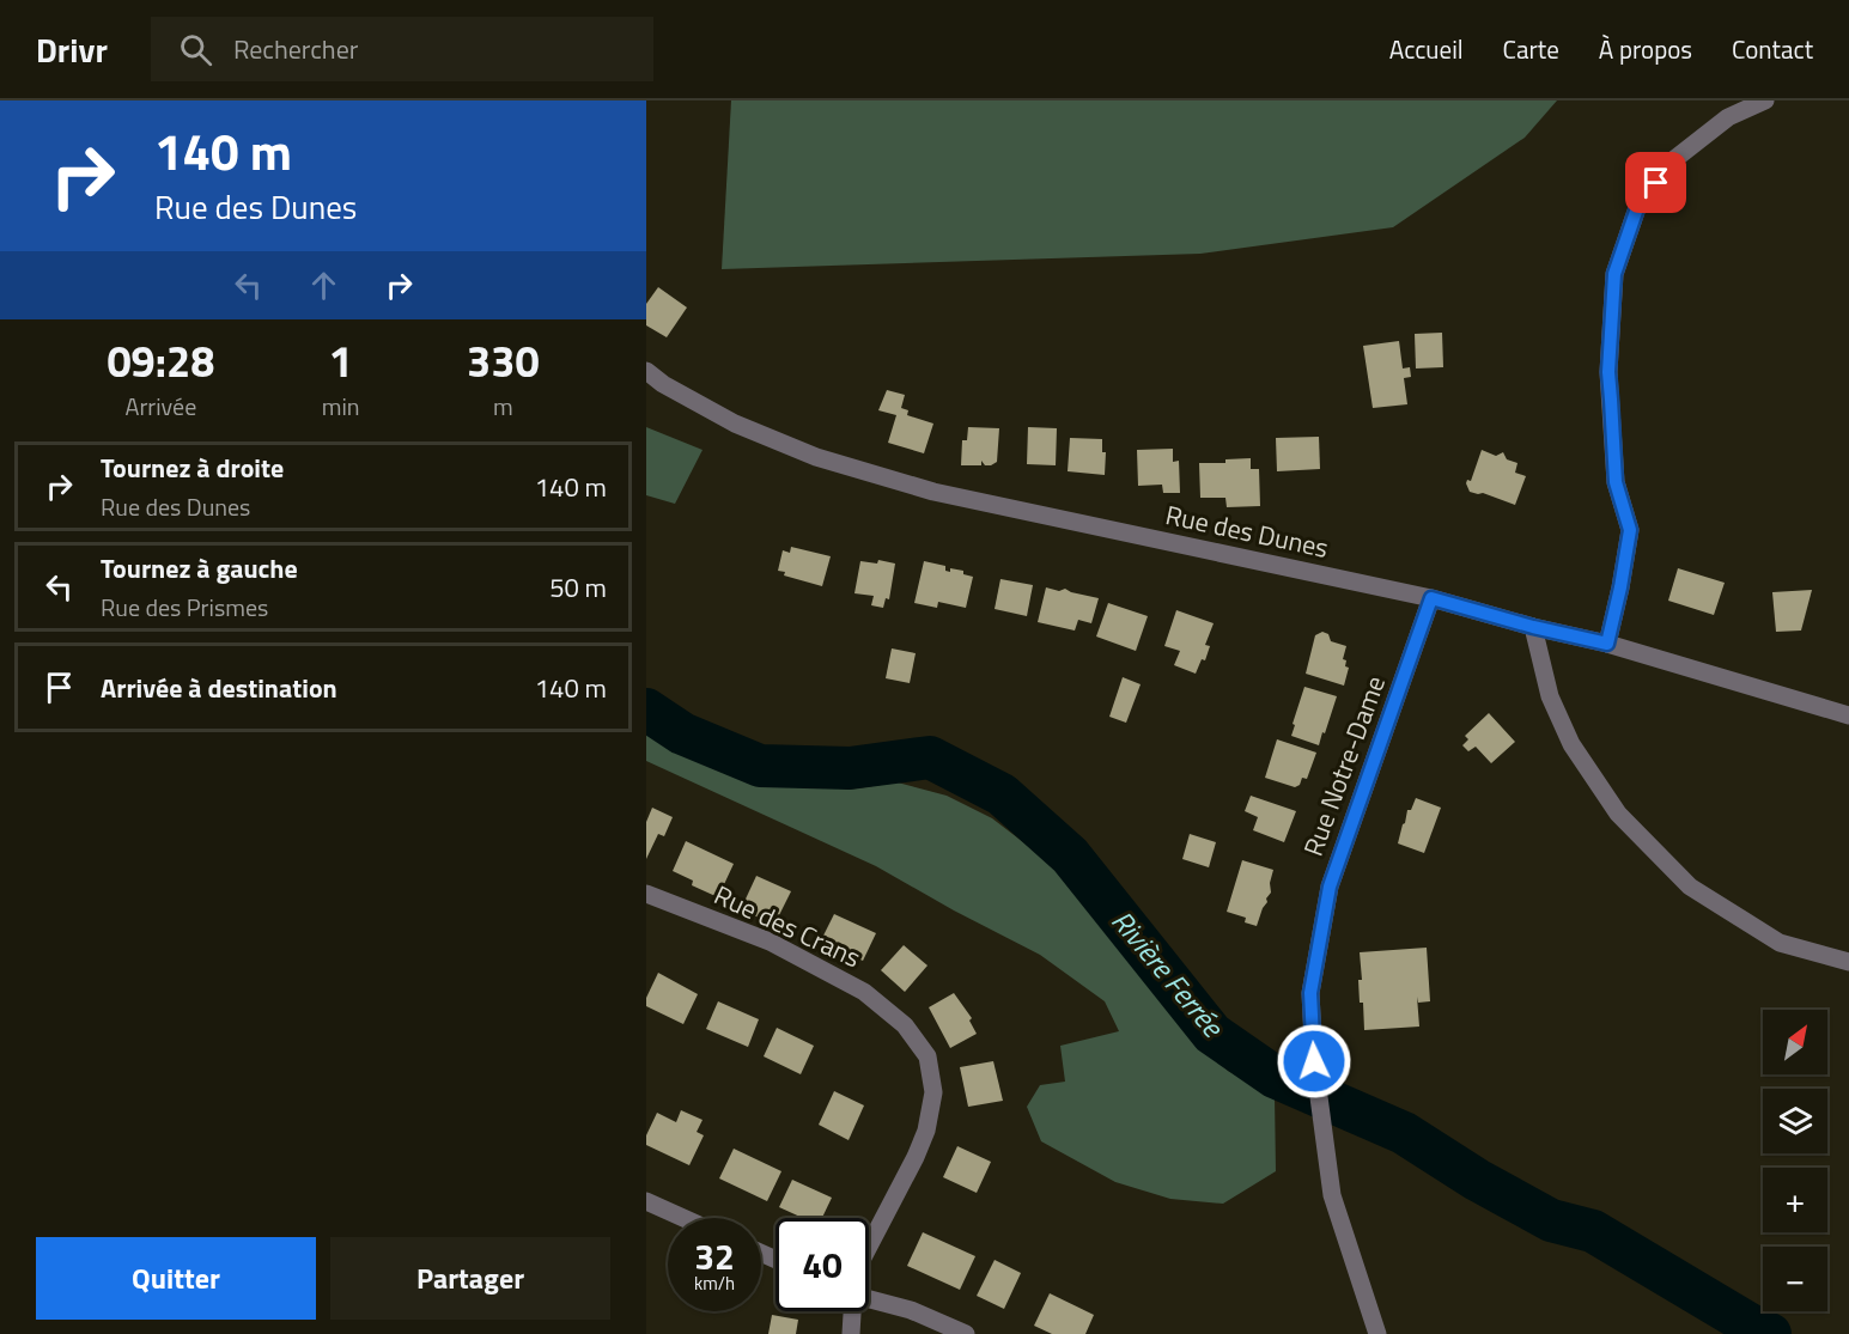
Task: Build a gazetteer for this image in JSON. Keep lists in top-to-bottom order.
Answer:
{
  "streets": {
    "street": ["Rue des Dunes", "Rue Notre-Dame", "Rue des Crans"]
  },
  "crossings": [
    ["Rue des Dunes", "Rue Notre-Dame"]
  ],
  "water": ["Rivière Ferrée"],
  "north": "top right",
  "page": {
    "header": "Drivr",
    "search": "Rechercher",
    "nav": [
      "Accueil",
      "Carte",
      "À propos",
      "Contact"
    ],
    "turn": ["140 m", "Rue des Dunes"],
    "eta": [
      "09:28",
      "Arrivée",
      "1",
      "min",
      "330",
      "m"
    ],
    "list": [
      {
        "name": "Tournez à droite",
        "note": "Rue des Dunes",
        "value": "140 m"
      },
      {
        "name": "Tournez à gauche",
        "note": "Rue des Prismes",
        "value": "50 m"
      },
      {
        "name": "Arrivée à destination",
        "value": "140 m"
      }
    ],
    "map_buttons": ["+", "−"],
    "speed": "32 km/h",
    "limit": "40",
    "buttons": ["Quitter", "Partager"]
  }
}
